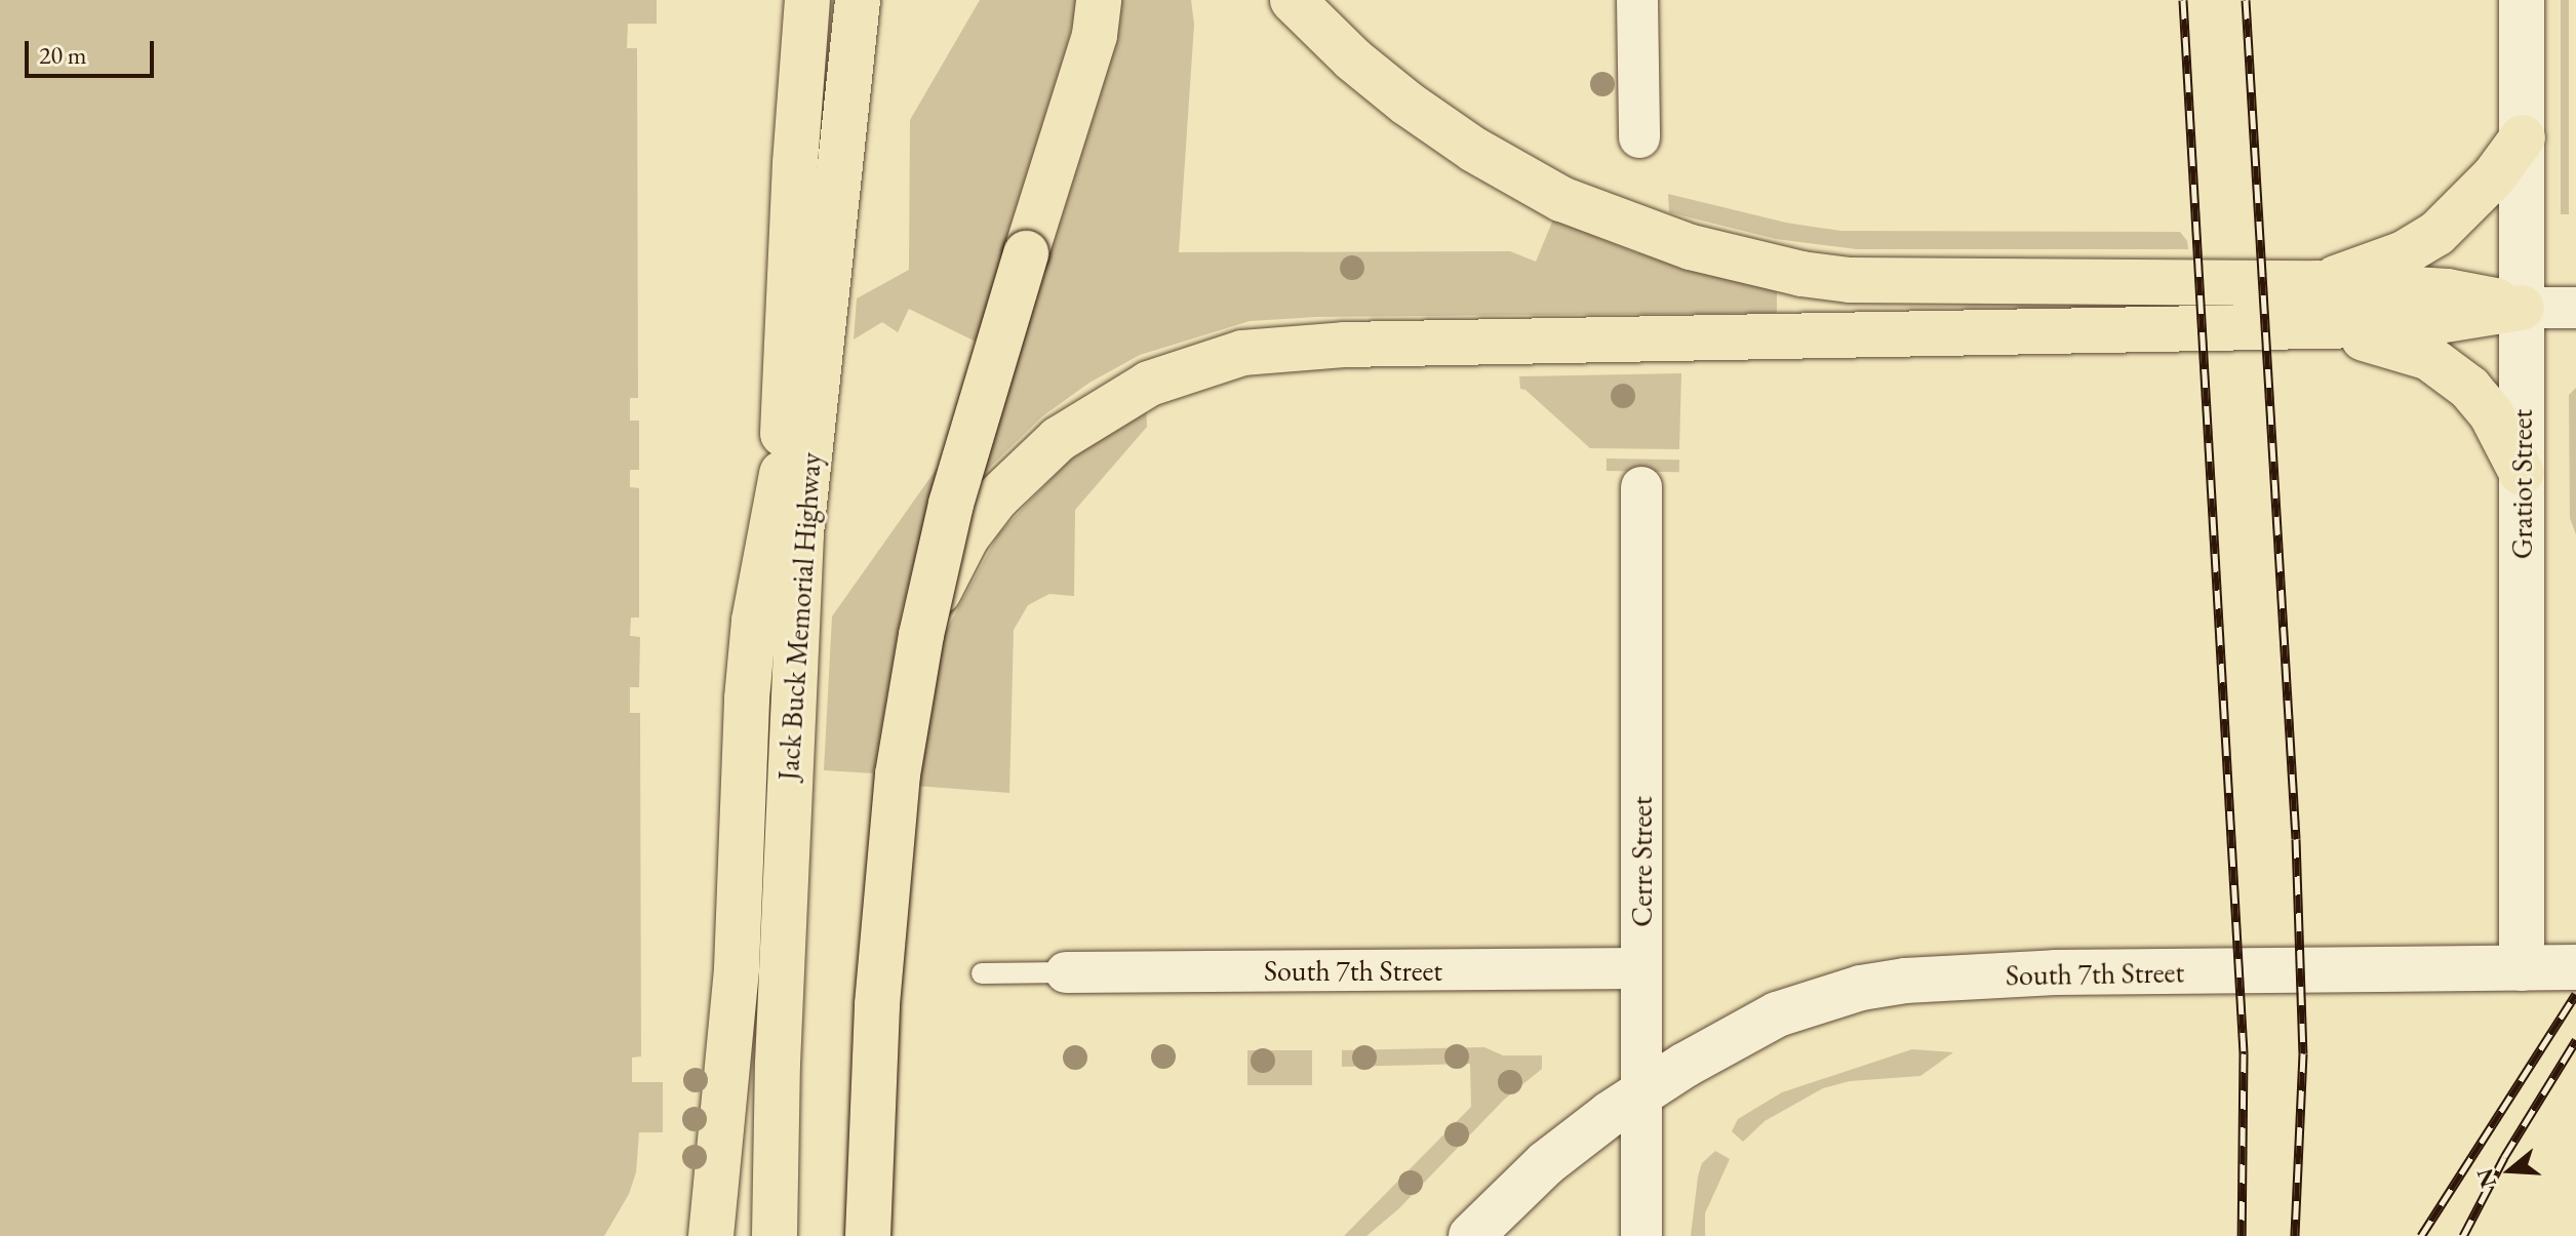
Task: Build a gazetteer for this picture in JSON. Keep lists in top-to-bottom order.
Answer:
{
  "streets": {
    "highway": ["Jack Buck Memorial Highway"],
    "main road": ["Gratiot Street", "South 7th Street"],
    "street": ["Cerre Street"]
  },
  "crossings": [
    ["Gratiot Street", "South 7th Street"],
    ["Cerre Street", "South 7th Street"]
  ],
  "scale_bar": "20 m",
  "north": "left"
}
